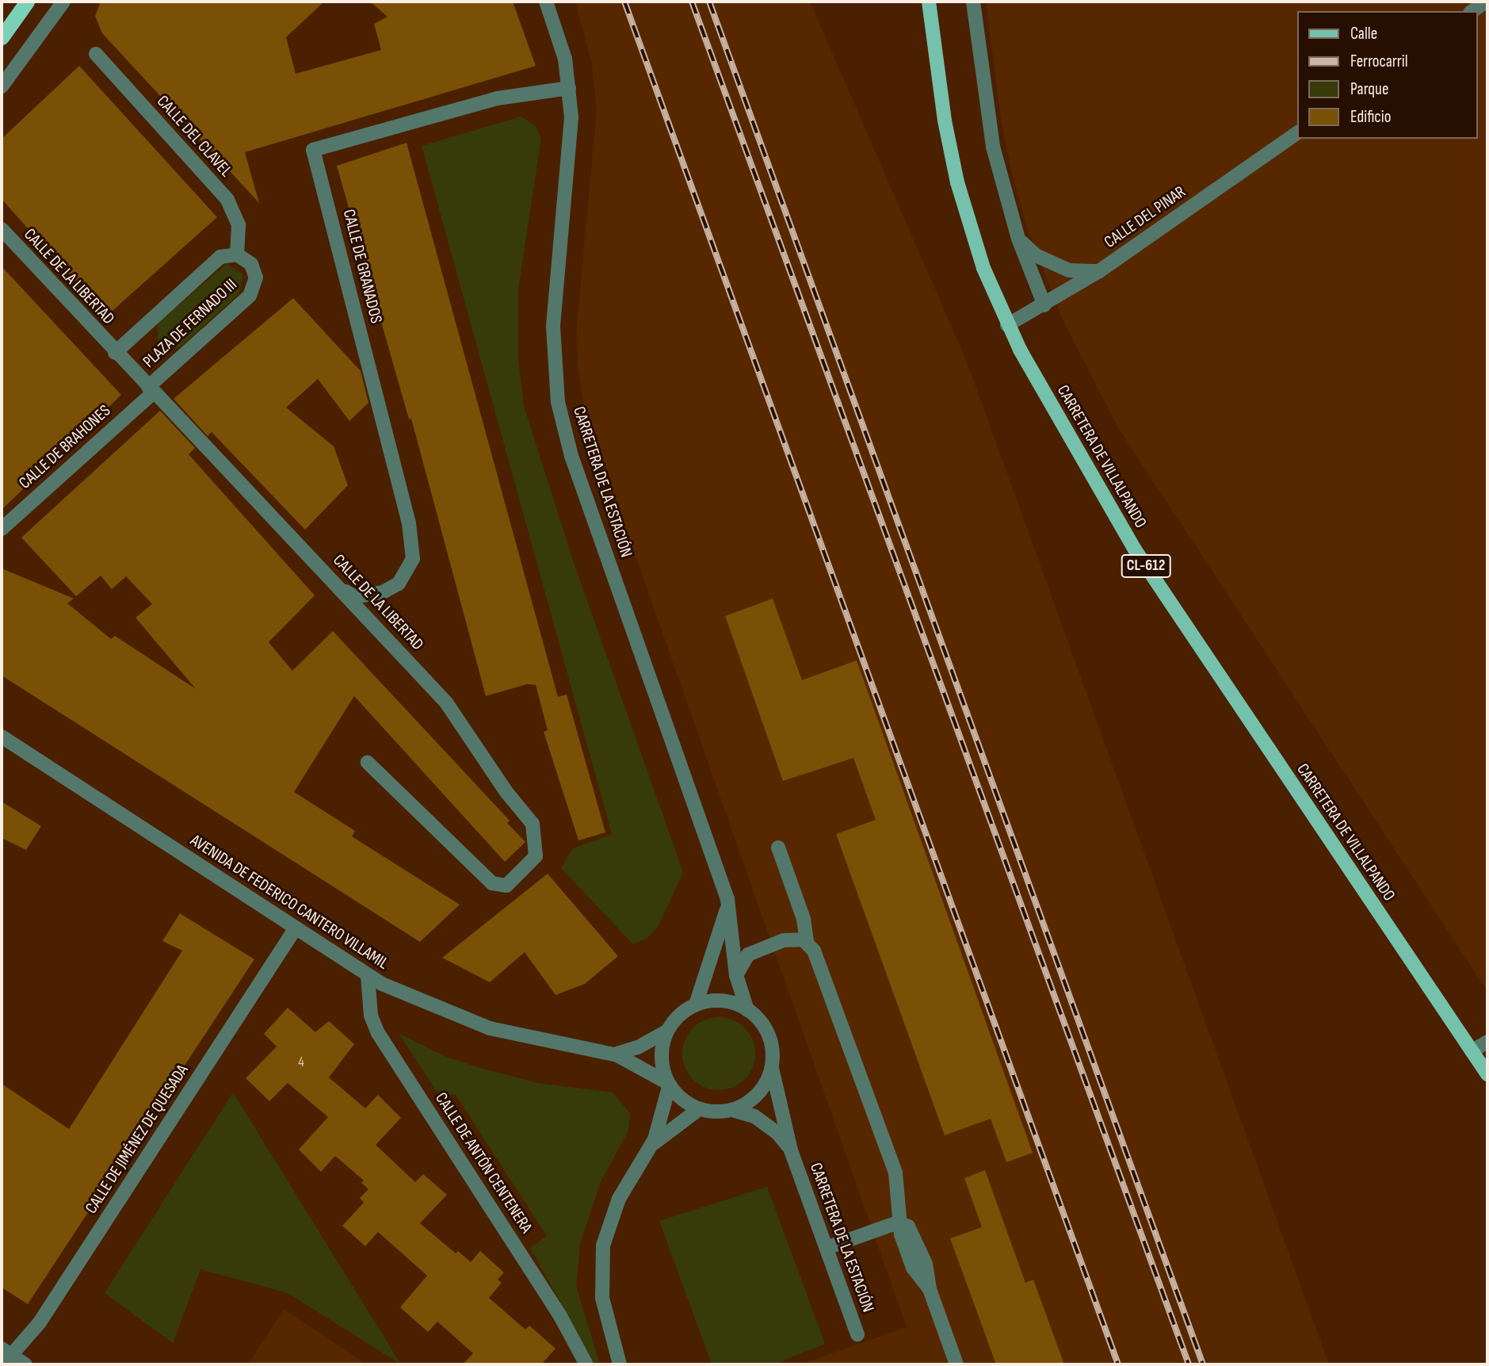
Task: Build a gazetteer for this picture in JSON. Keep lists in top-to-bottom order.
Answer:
{
  "streets": {
    "main road": ["CARRETERA DE VILLALPANDO", "CL-612"],
    "street": [
      "CALLE DEL CLAVEL",
      "CALLE DEL PINAR",
      "CALLE DE GRANADOS",
      "CALLE DE LA LIBERTAD",
      "PLAZA DE FERNADO III",
      "CALLE DE BRAHONES",
      "CARRETERA DE LA ESTACIÓN",
      "AVENIDA DE FEDERICO CANTERO VILLAMIL",
      "CALLE DE JIMÉNEZ DE QUESADA",
      "CALLE DE ANTÓN CENTENERA"
    ]
  },
  "crossings": [
    ["CALLE DEL CLAVEL", "PLAZA DE FERNADO III"],
    ["CALLE DEL PINAR", "CARRETERA DE VILLALPANDO"],
    ["CALLE DE GRANADOS", "CALLE DE LA LIBERTAD"],
    ["CALLE DE GRANADOS", "CARRETERA DE LA ESTACIÓN"],
    ["CALLE DE LA LIBERTAD", "PLAZA DE FERNADO III"],
    ["CALLE DE LA LIBERTAD", "CALLE DE BRAHONES"],
    ["PLAZA DE FERNADO III", "CALLE DE BRAHONES"],
    ["CARRETERA DE LA ESTACIÓN", "AVENIDA DE FEDERICO CANTERO VILLAMIL"],
    ["AVENIDA DE FEDERICO CANTERO VILLAMIL", "CALLE DE JIMÉNEZ DE QUESADA"],
    ["AVENIDA DE FEDERICO CANTERO VILLAMIL", "CALLE DE ANTÓN CENTENERA"]
  ],
  "house_numbers": ["4"],
  "legend": [
    "Calle",
    "Ferrocarril",
    "Parque",
    "Edificio"
  ]
}
